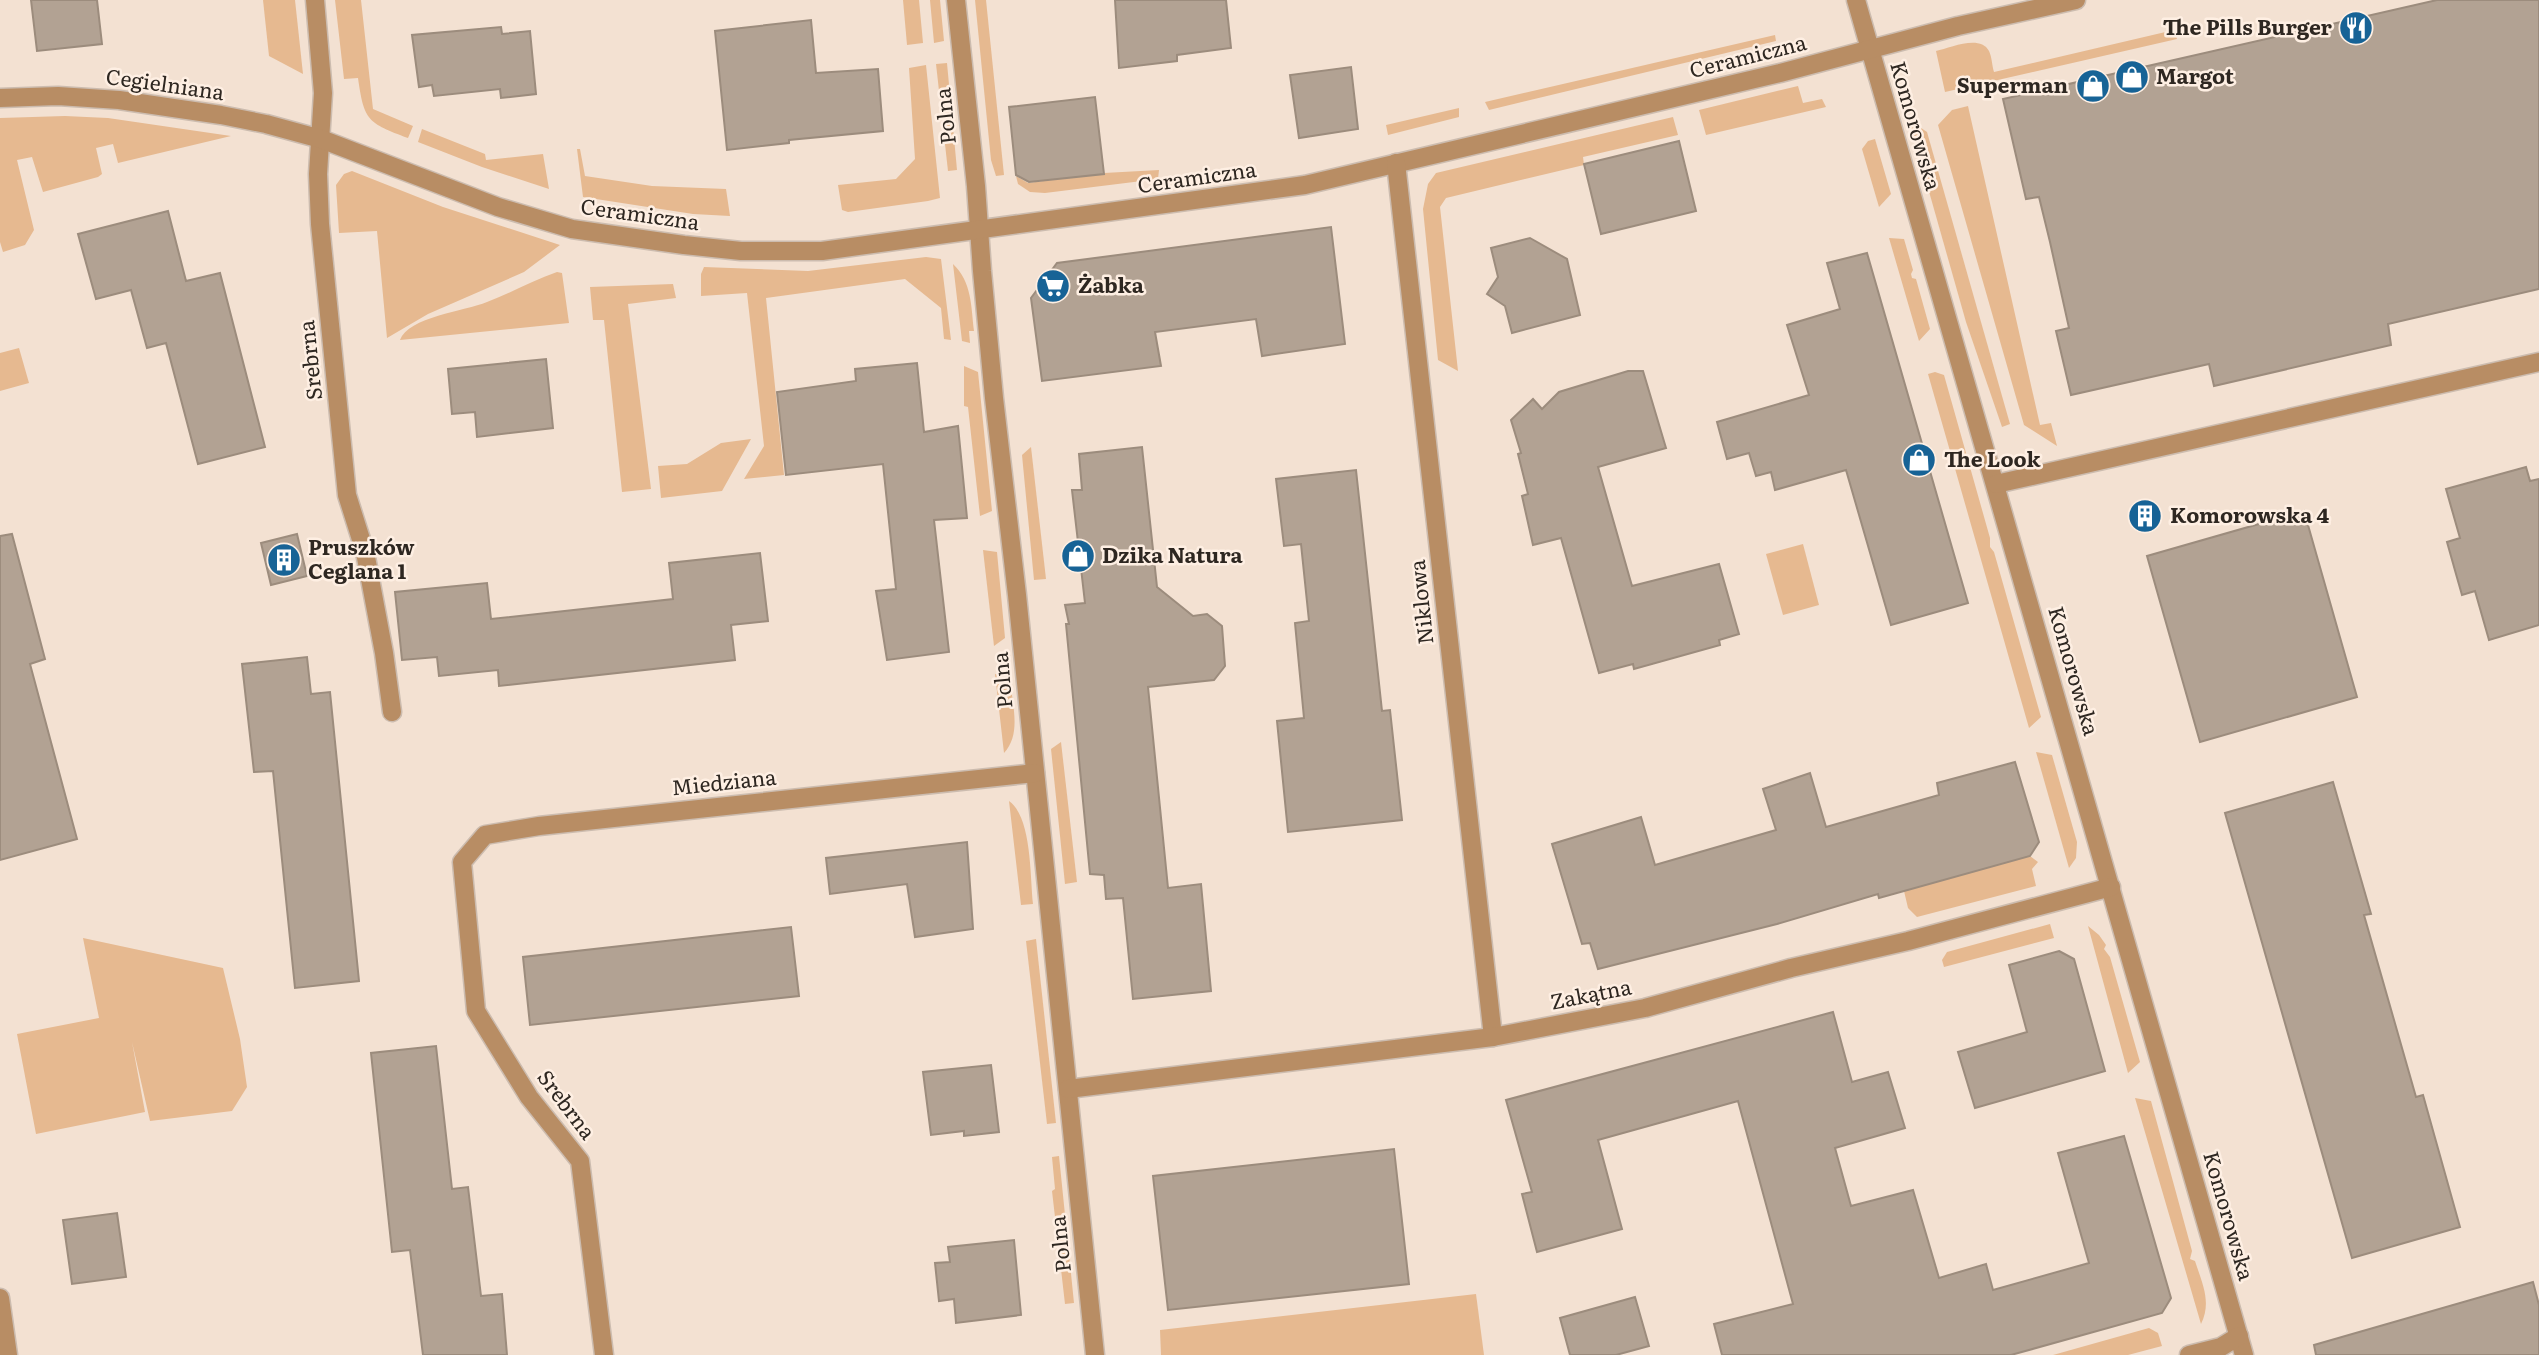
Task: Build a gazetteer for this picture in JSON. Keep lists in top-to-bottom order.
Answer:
{
  "streets": {
    "street": [
      "Ceramiczna",
      "Cegielniana",
      "Polna",
      "Komorowska",
      "Srebrna",
      "Niklowa",
      "Miedziana",
      "Zakątna"
    ]
  },
  "crossings": [
    ["Ceramiczna", "Cegielniana"],
    ["Ceramiczna", "Polna"],
    ["Ceramiczna", "Komorowska"],
    ["Ceramiczna", "Srebrna"],
    ["Ceramiczna", "Niklowa"],
    ["Cegielniana", "Srebrna"],
    ["Polna", "Miedziana"],
    ["Polna", "Zakątna"],
    ["Komorowska", "Zakątna"],
    ["Srebrna", "Miedziana"],
    ["Niklowa", "Zakątna"]
  ],
  "places": {
    "restaurant": ["The Pills Burger"],
    "shop": [
      "Margot",
      "Superman",
      "The Look",
      "Dzika Natura"
    ],
    "supermarket": ["Żabka"],
    "building": ["Komorowska 4", "Pruszków Ceglana 1"]
  }
}
